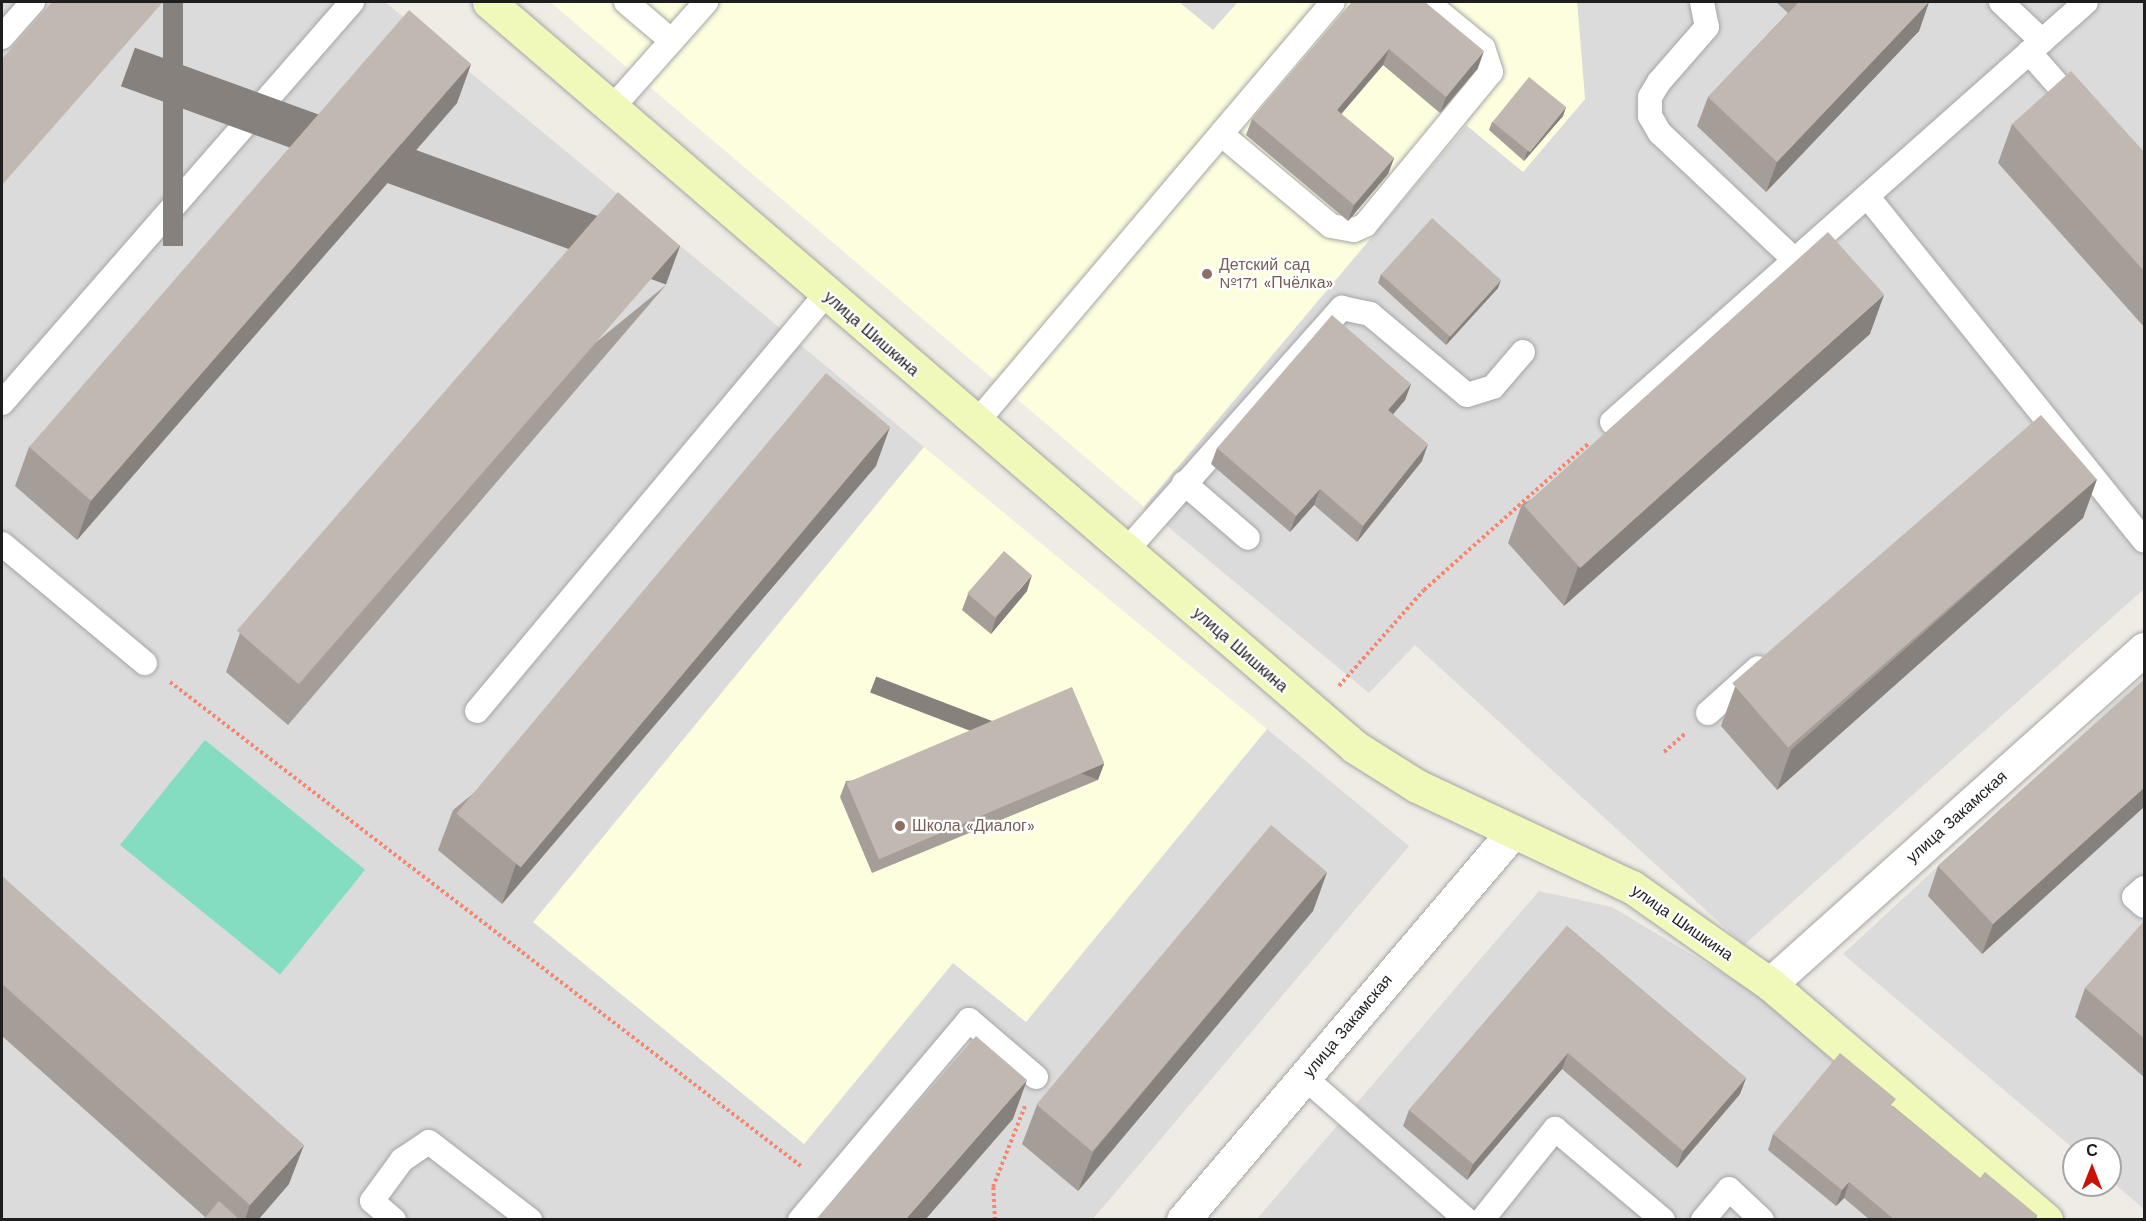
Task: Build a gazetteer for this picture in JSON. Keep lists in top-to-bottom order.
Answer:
{
  "streets": {
    "street": ["улица Шишкина", "улица Закамская"]
  },
  "crossings": [
    ["улица Шишкина", "улица Закамская"]
  ],
  "places": ["Детский сад №171 «Пчёлка»", "Школа «Диалог»"],
  "north": "top"
}
